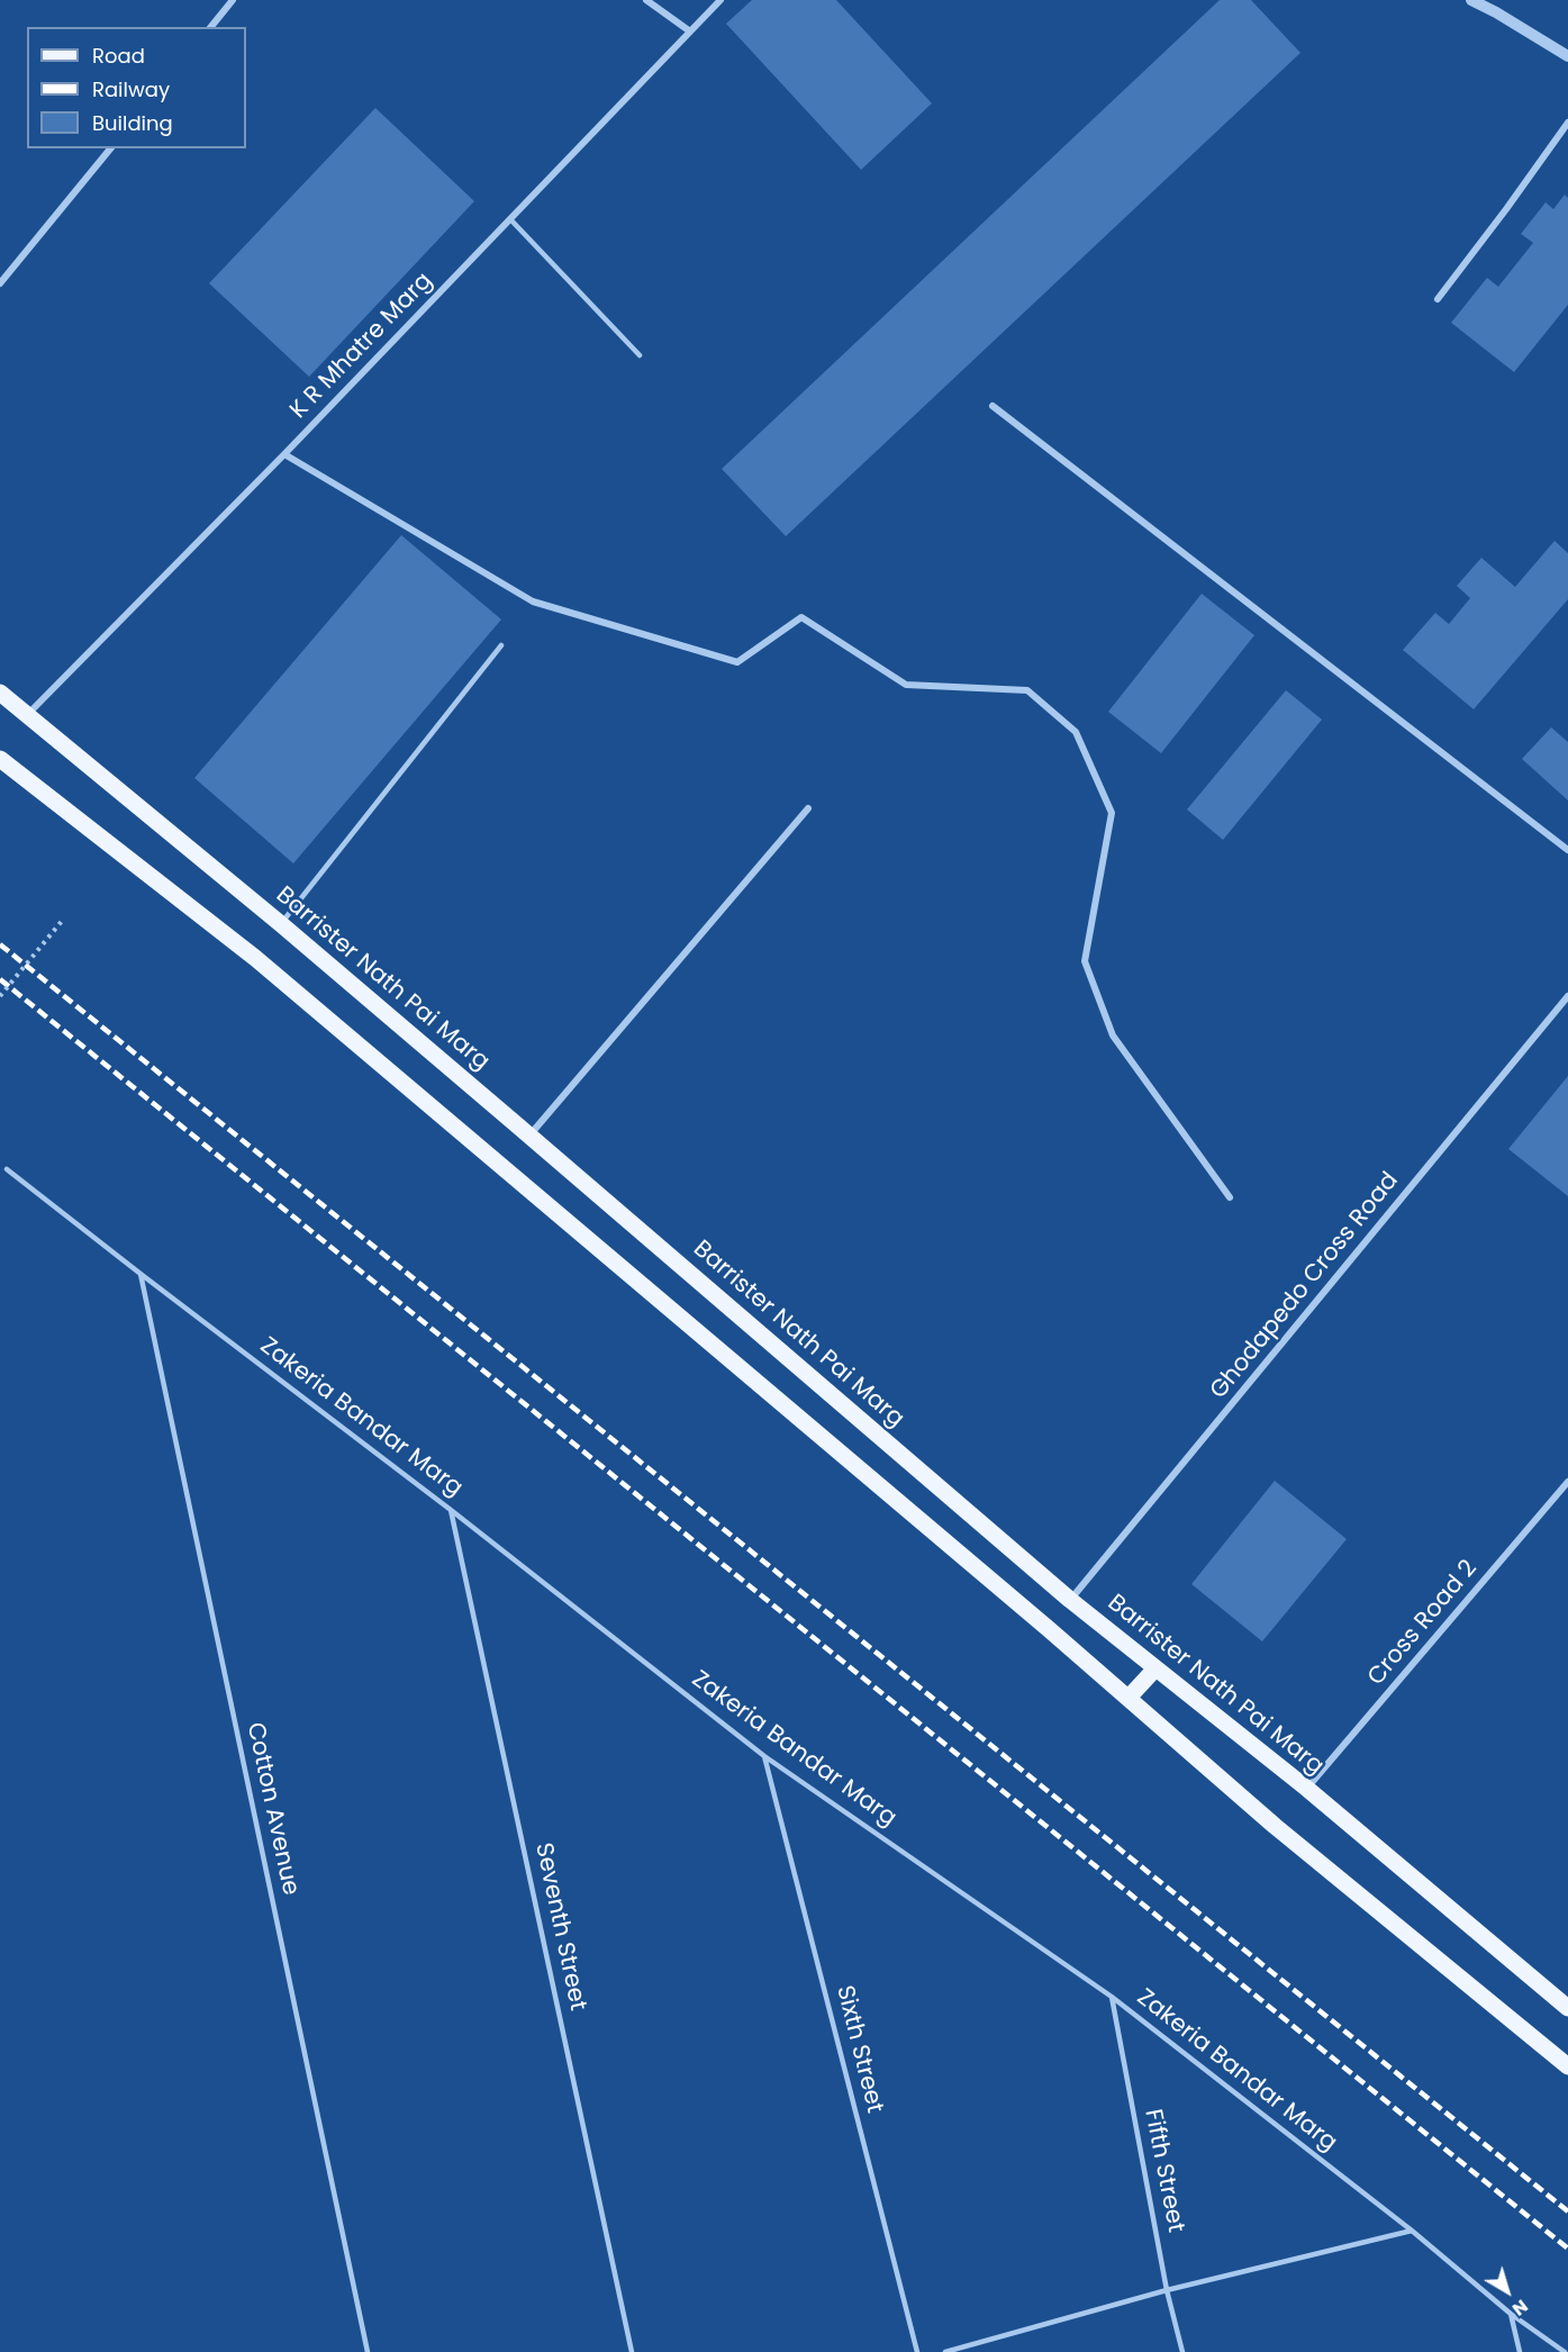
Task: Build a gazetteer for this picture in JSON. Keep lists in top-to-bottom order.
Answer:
{
  "streets": {
    "main road": ["Barrister Nath Pai Marg"],
    "street": ["K R Mhatre Marg", "Ghodapedo Cross Road", "Cross Road 2"],
    "lane": [
      "Zakeria Bandar Marg",
      "Cotton Avenue",
      "Seventh Street",
      "Sixth Street",
      "Fifth Street"
    ]
  },
  "crossings": [
    ["K R Mhatre Marg", "Barrister Nath Pai Marg"],
    ["Barrister Nath Pai Marg", "Ghodapedo Cross Road"],
    ["Barrister Nath Pai Marg", "Cross Road 2"],
    ["Zakeria Bandar Marg", "Cotton Avenue"],
    ["Zakeria Bandar Marg", "Seventh Street"],
    ["Zakeria Bandar Marg", "Sixth Street"],
    ["Zakeria Bandar Marg", "Fifth Street"]
  ],
  "legend": ["Road", "Railway", "Building"],
  "north": "bottom right"
}
